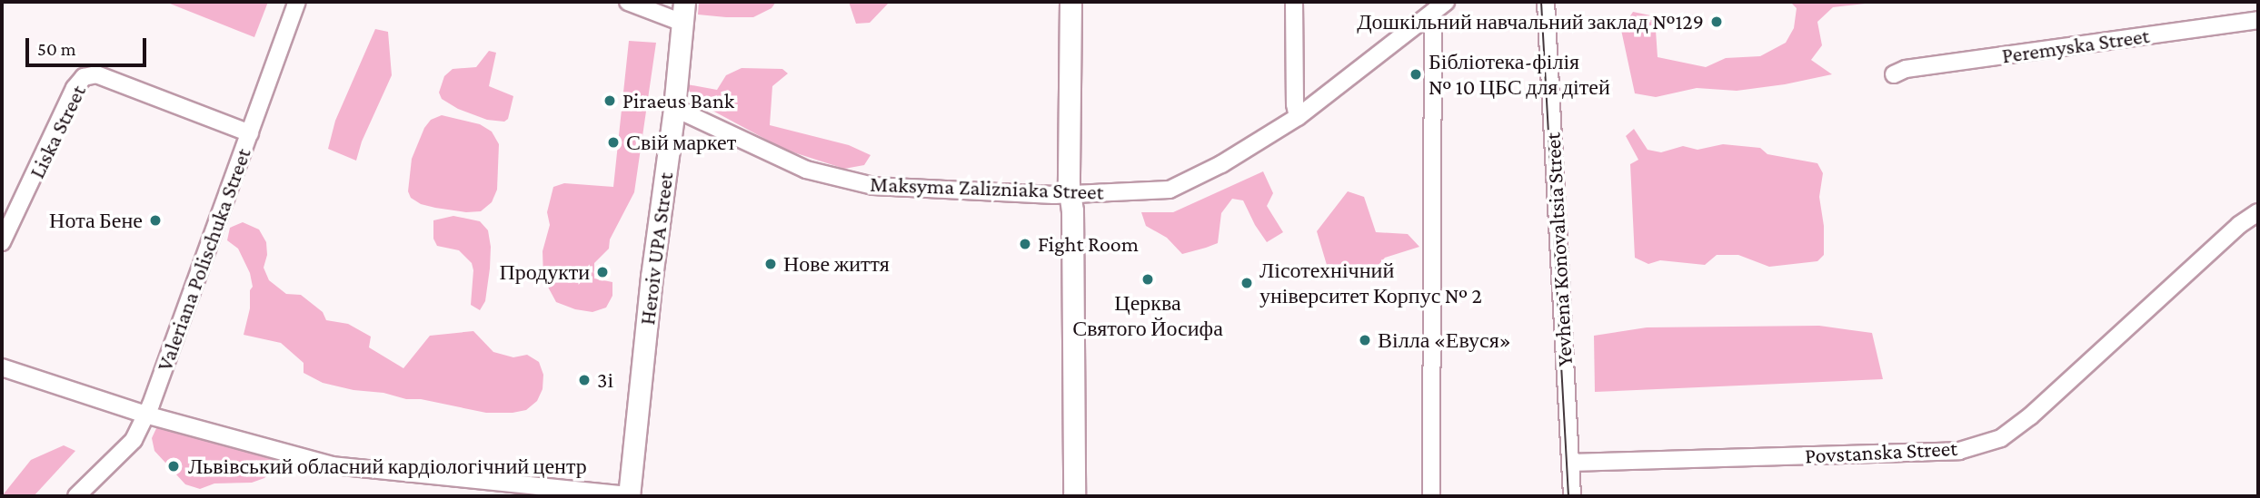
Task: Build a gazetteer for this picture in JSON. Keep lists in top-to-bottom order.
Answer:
{
  "streets": {
    "main road": ["Heroiv UPA Street"],
    "street": [
      "Peremyska Street",
      "Liska Street",
      "Maksyma Zalizniaka Street",
      "Yevhena Konovaltsia Street",
      "Valeriana Polischuka Street",
      "Povstanska Street"
    ]
  },
  "crossings": [
    ["Liska Street", "Valeriana Polischuka Street"],
    ["Maksyma Zalizniaka Street", "Heroiv UPA Street"],
    ["Yevhena Konovaltsia Street", "Povstanska Street"]
  ],
  "places": [
    "Дошкільний навчальний заклад №129",
    "Бібліотека-філія № 10 ЦБС для дітей",
    "Piraeus Bank",
    "Свій маркет",
    "Нота Бене",
    "Fight Room",
    "Нове життя",
    "Продукти",
    "Церква Святого Йосифа",
    "Лісотехнічний університет Корпус № 2",
    "Вілла «Евуся»",
    "3і",
    "Львівський обласний кардіологічний центр"
  ],
  "scale_bar": "50 m"
}
